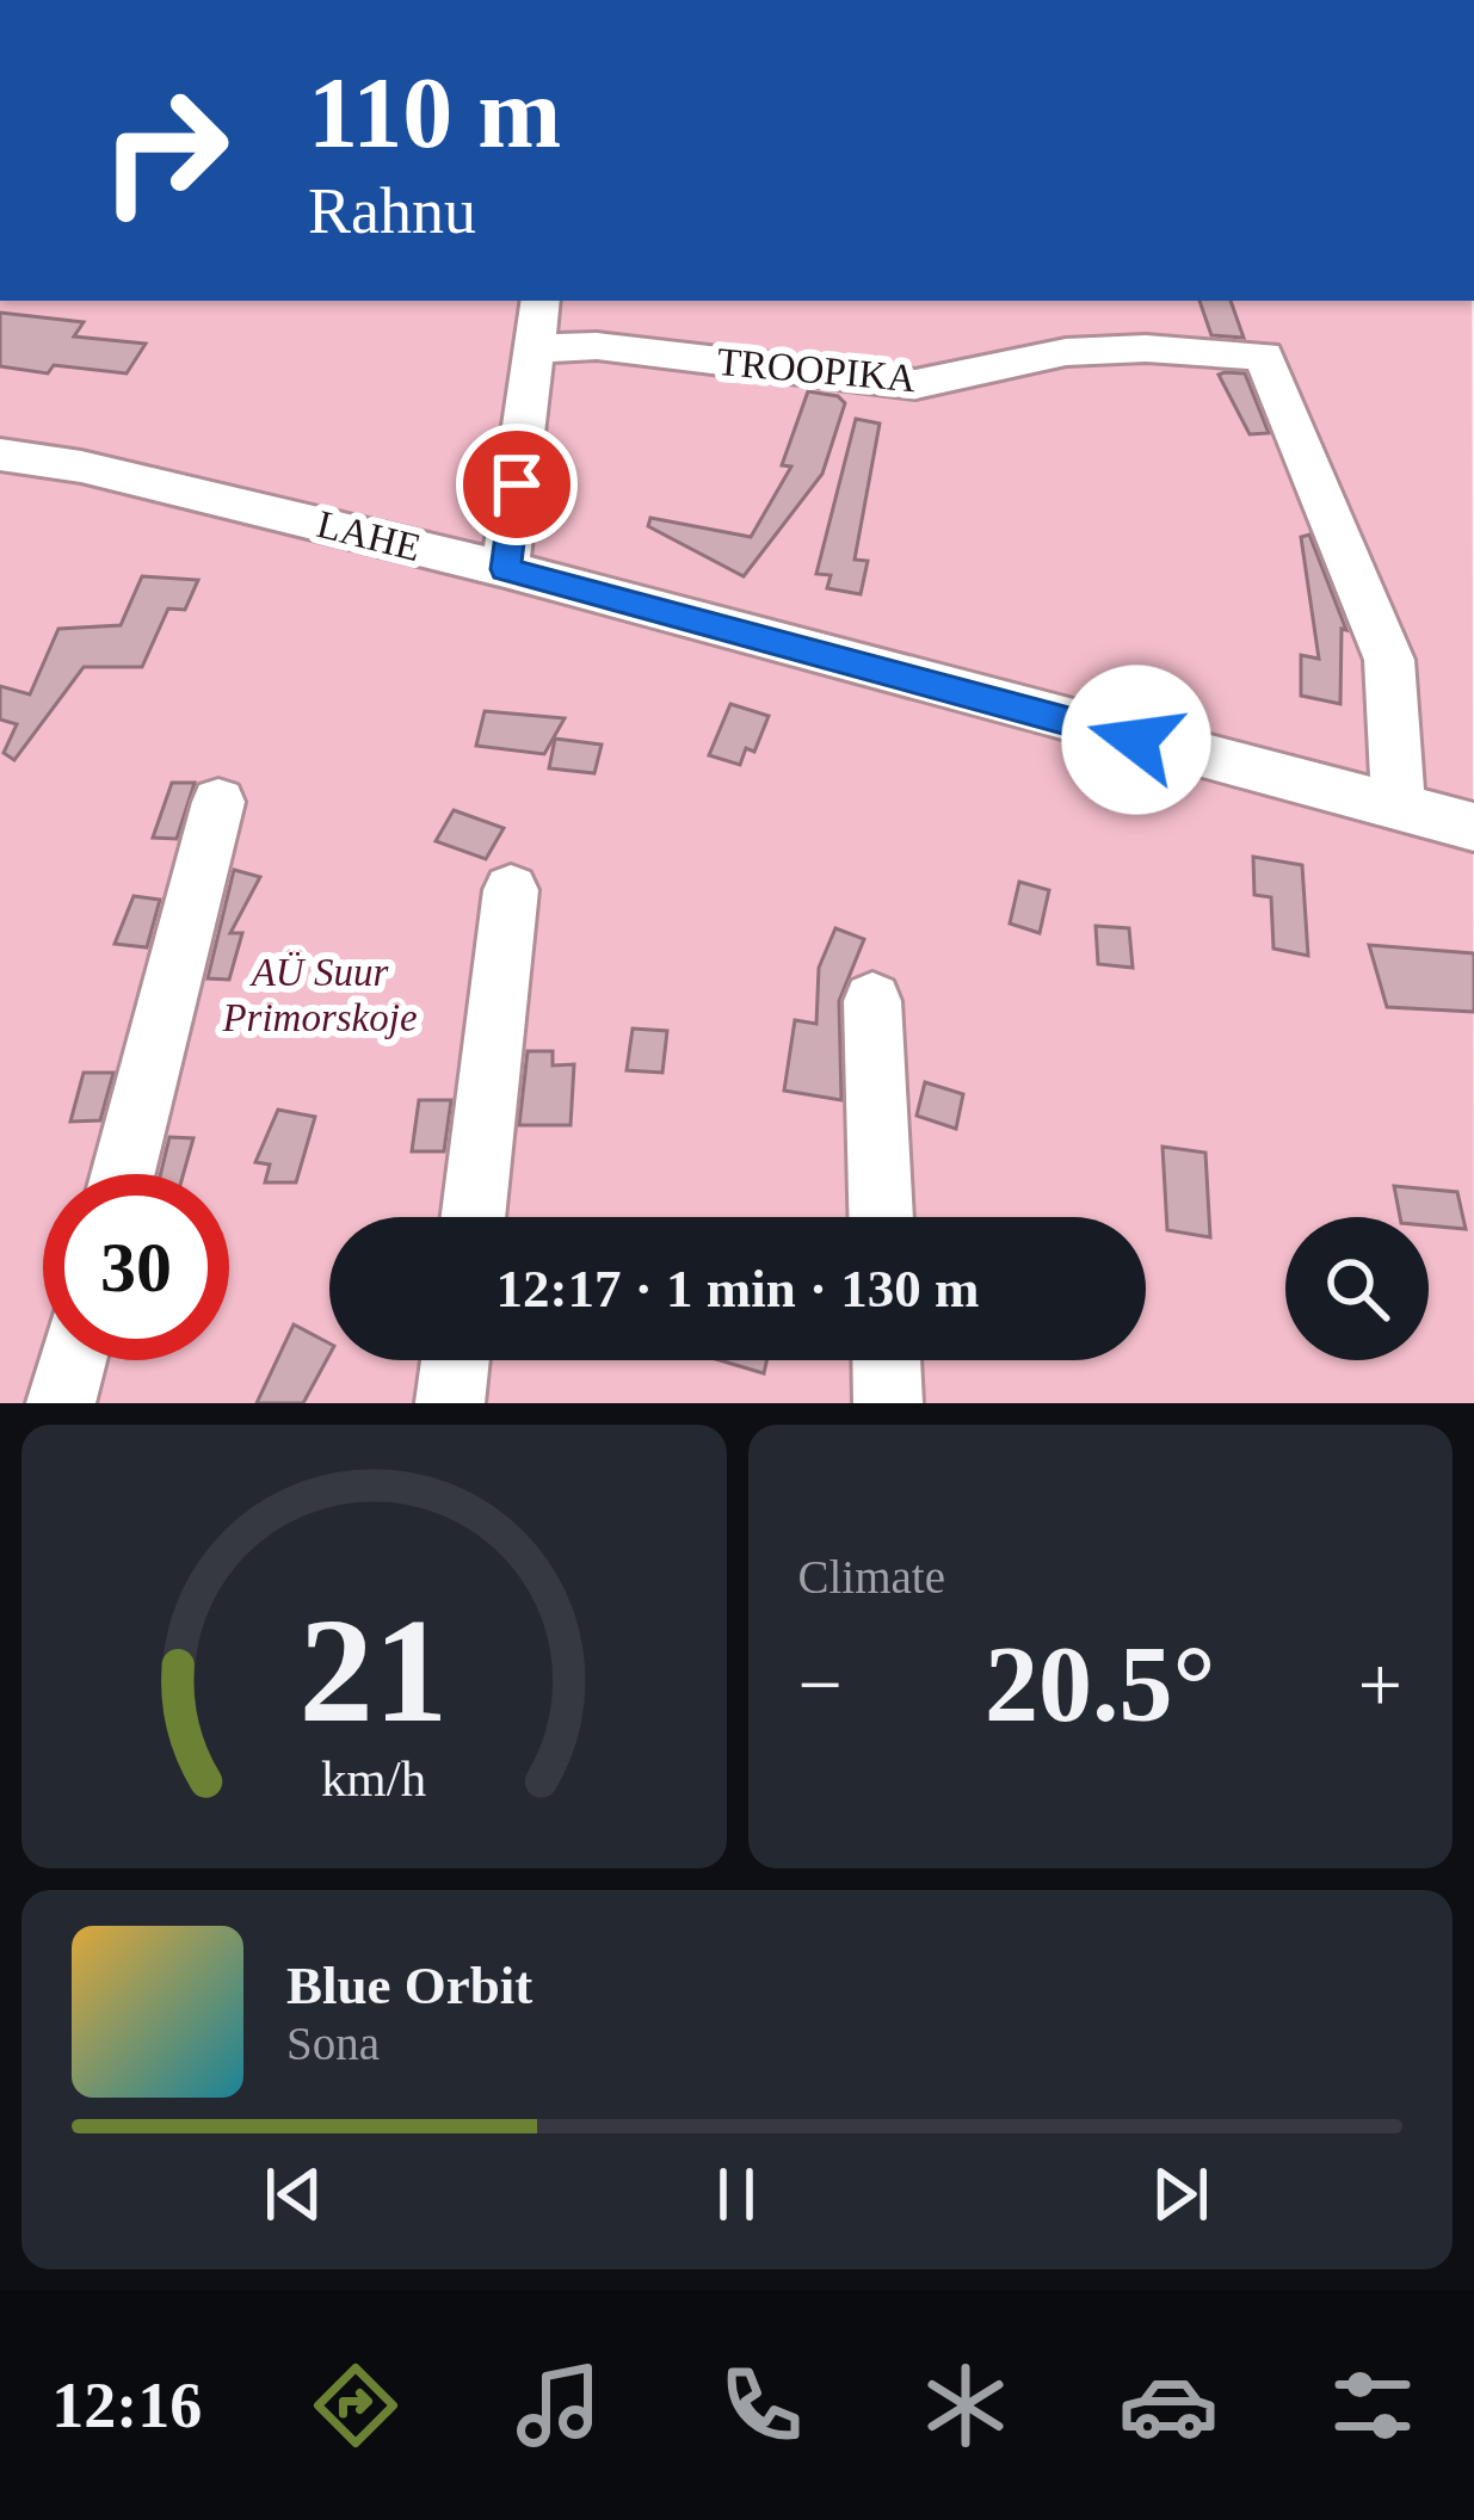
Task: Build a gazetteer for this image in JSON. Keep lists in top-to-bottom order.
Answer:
{
  "streets": {
    "street": ["TROOPIKA", "LAHE"]
  },
  "crossings": [
    ["TROOPIKA", "LAHE"]
  ],
  "parks": ["AÜ Suur Primorskoje"],
  "page": {
    "turn": ["110 m", "Rahnu"],
    "limit": "30",
    "trip": "12:17 · 1 min · 130 m",
    "tile": "Climate",
    "heat": ["−", "20.5°", "+"],
    "song": ["Blue Orbit", "Sona"],
    "tabs": "12:16",
    "gauge": ["21", "km/h"]
  }
}
